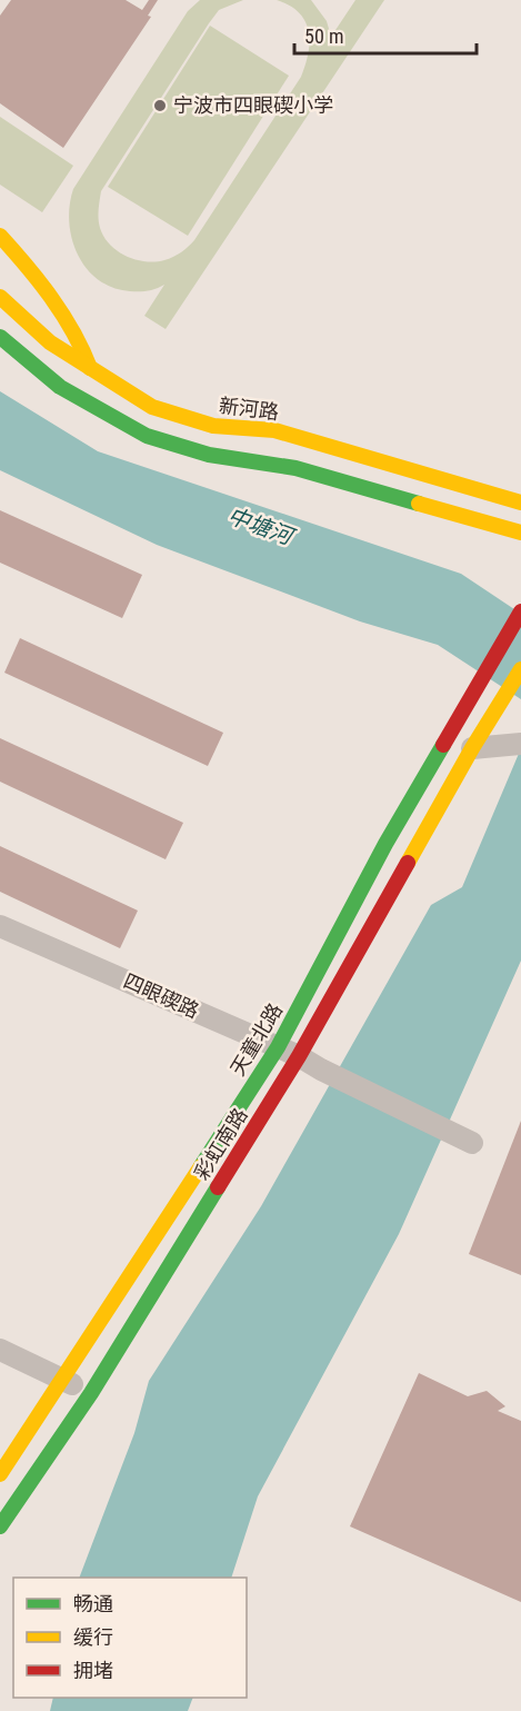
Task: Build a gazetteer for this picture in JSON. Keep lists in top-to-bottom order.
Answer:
{
  "streets": {
    "main road": ["新河路", "天童北路", "彩虹南路"],
    "street": ["四眼碶路"]
  },
  "crossings": [
    ["四眼碶路", "天童北路"],
    ["四眼碶路", "彩虹南路"]
  ],
  "water": ["中塘河"],
  "places": ["宁波市四眼碶小学"],
  "legend": ["畅通", "缓行", "拥堵"],
  "scale_bar": "50 m"
}
